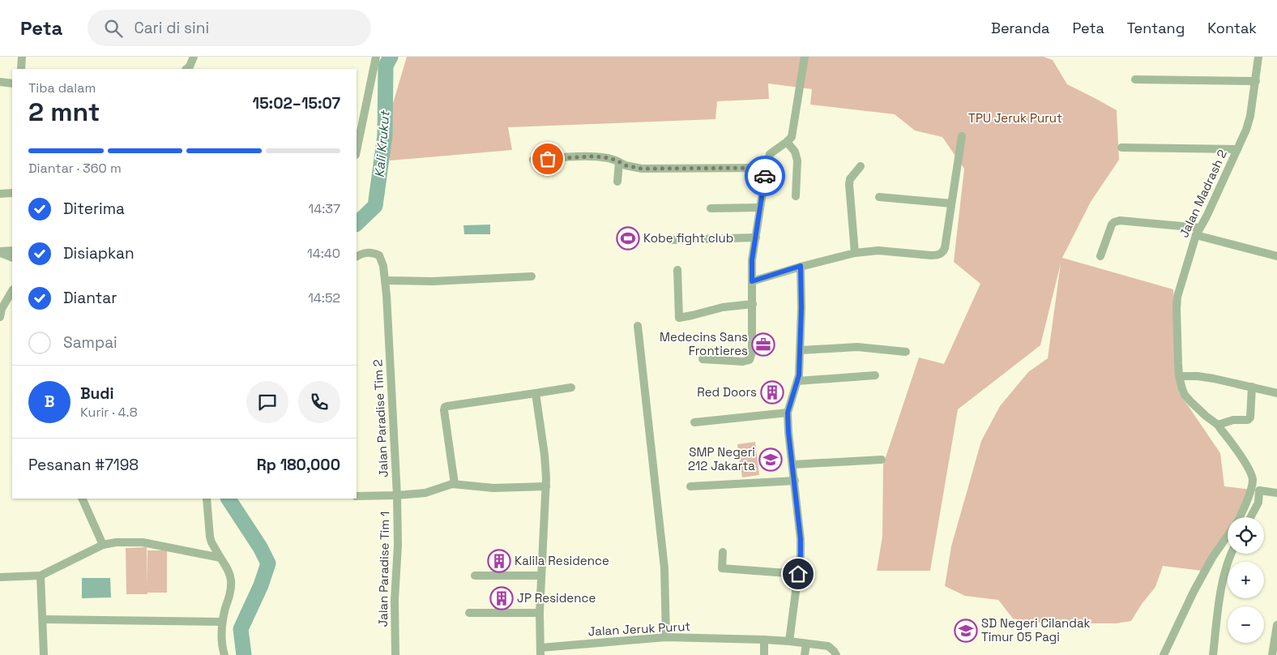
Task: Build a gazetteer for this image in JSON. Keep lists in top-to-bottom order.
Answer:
{
  "streets": {
    "street": [
      "Jalan Madrash 2",
      "Jalan Paradise Tim 2",
      "Jalan Paradise Tim 1",
      "Jalan Jeruk Purut"
    ]
  },
  "crossings": [
    ["Jalan Paradise Tim 2", "Jalan Paradise Tim 1"]
  ],
  "water": ["Kali Krukut"],
  "parks": ["TPU Jeruk Purut"],
  "places": {
    "sports": ["Kobe fight club"],
    "office": ["Medecins Sans Frontieres"],
    "building": ["Red Doors", "Kalila Residence", "JP Residence"],
    "school or university": ["SMP Negeri 212 Jakarta", "SD Negeri Cilandak Timur 05 Pagi"]
  },
  "page": {
    "header": "Peta",
    "search": "Cari di sini",
    "nav": [
      "Beranda",
      "Peta",
      "Tentang",
      "Kontak"
    ],
    "heading": ["2 mnt", "Tiba dalam", "15:02–15:07"],
    "panel": [
      "Budi",
      "Kurir · 4.8",
      "Pesanan #7198",
      "Rp 180,000"
    ],
    "bar": "Diantar · 360 m",
    "list": [
      ["Diterima", "14:37"],
      ["Disiapkan", "14:40"],
      ["Diantar", "14:52"],
      "Sampai"
    ],
    "round": "B",
    "map_buttons": ["+", "−"]
  }
}
